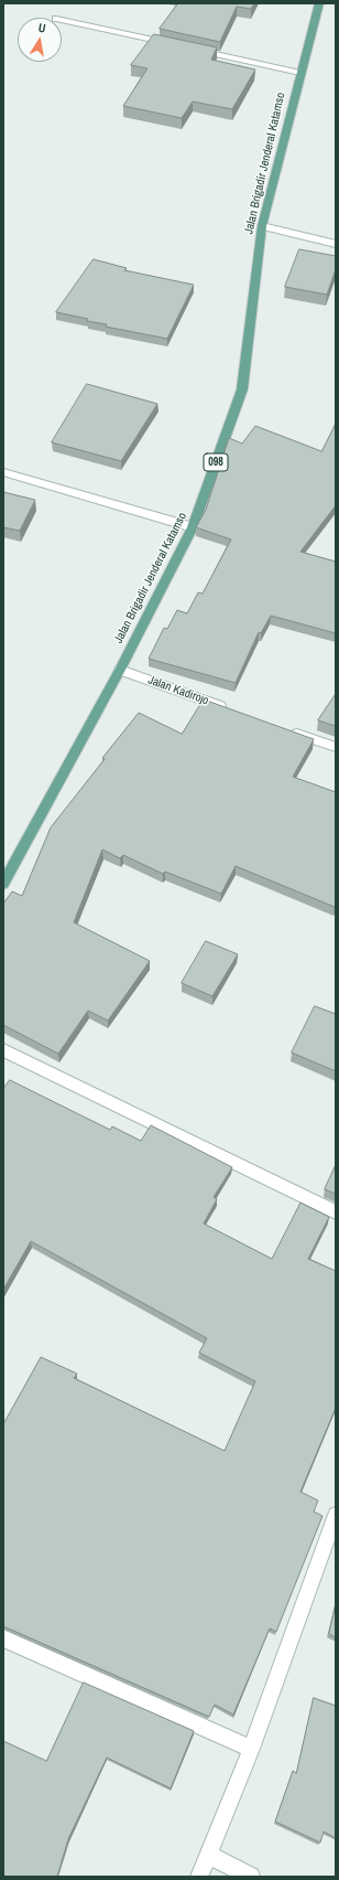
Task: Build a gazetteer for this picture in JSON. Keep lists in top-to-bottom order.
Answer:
{
  "streets": {
    "main road": ["Jalan Brigadir Jenderal Katamso", "098"],
    "street": ["Jalan Kadirojo"]
  },
  "crossings": [
    ["Jalan Brigadir Jenderal Katamso", "Jalan Kadirojo"]
  ],
  "north": "top"
}
